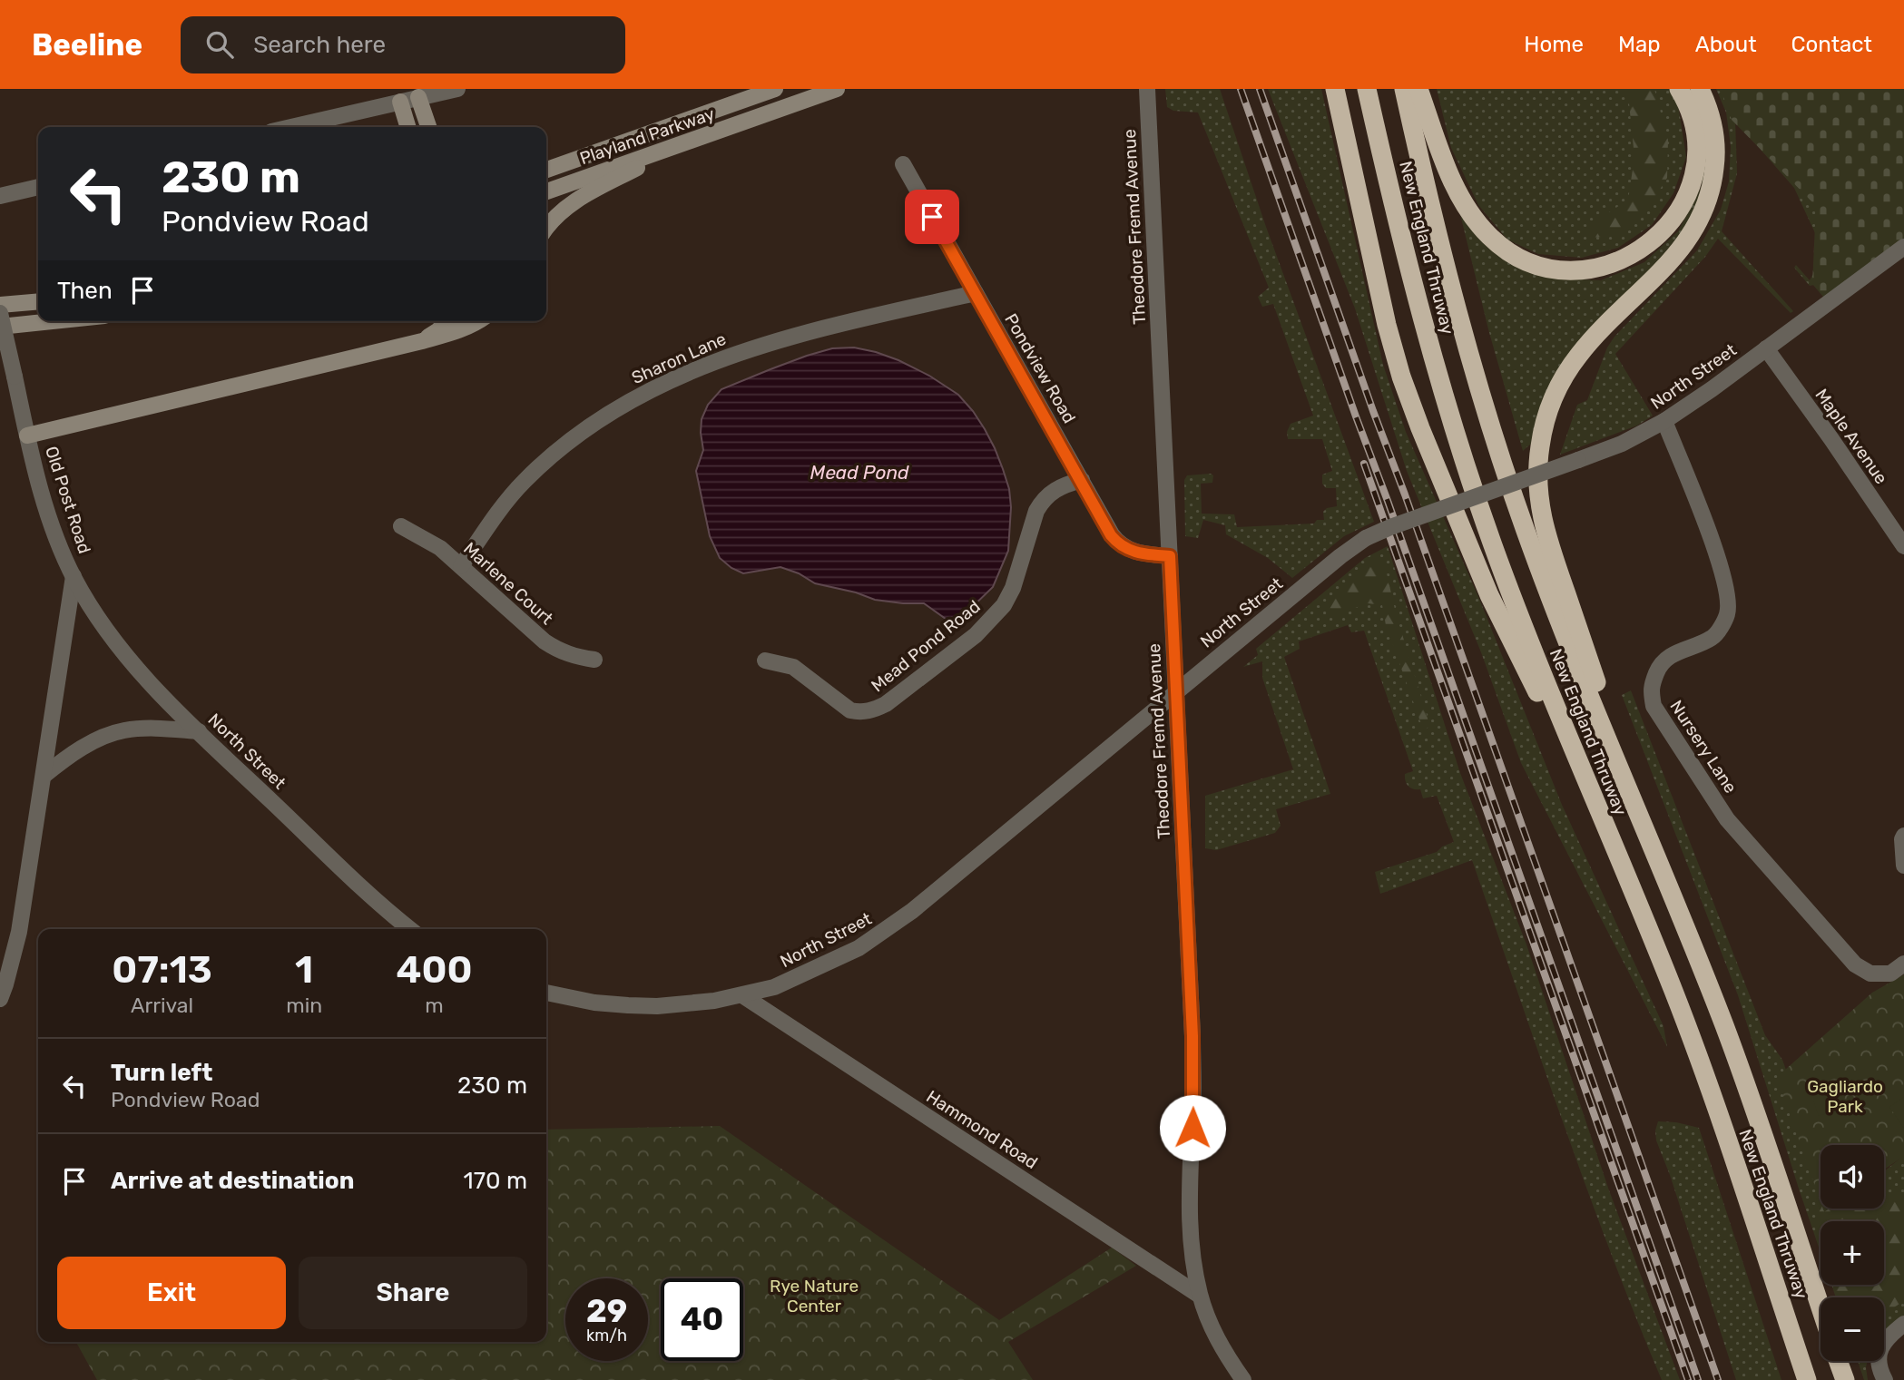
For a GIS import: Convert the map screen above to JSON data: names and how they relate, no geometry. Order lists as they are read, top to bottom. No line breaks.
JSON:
{"streets":{"highway":["New England Thruway"],"main road":["Playland Parkway"],"street":["Theodore Fremd Avenue","Sharon Lane","Pondview Road","North Street","Maple Avenue","Old Post Road","Marlene Court","Mead Pond Road","Nursery Lane","Hammond Road"]},"crossings":[["Theodore Fremd Avenue","Pondview Road"],["Theodore Fremd Avenue","North Street"],["Theodore Fremd Avenue","Hammond Road"],["Sharon Lane","Pondview Road"],["Sharon Lane","Marlene Court"],["Pondview Road","Mead Pond Road"],["North Street","Maple Avenue"],["North Street","Old Post Road"],["North Street","Nursery Lane"],["North Street","Hammond Road"]],"water":["Mead Pond"],"parks":["Gagliardo Park","Rye Nature Center"],"page":{"header":"Beeline","search":"Search here","nav":["Home","Map","About","Contact"],"turn":["230 m","Pondview Road"],"then":"Then","eta":["07:13","Arrival","1","min","400","m"],"list":[{"name":"Turn left","note":"Pondview Road","value":"230 m"},{"name":"Arrive at destination","value":"170 m"}],"map_buttons":["+","−"],"buttons":["Exit","Share"],"speed":"29 km/h","limit":"40"}}
